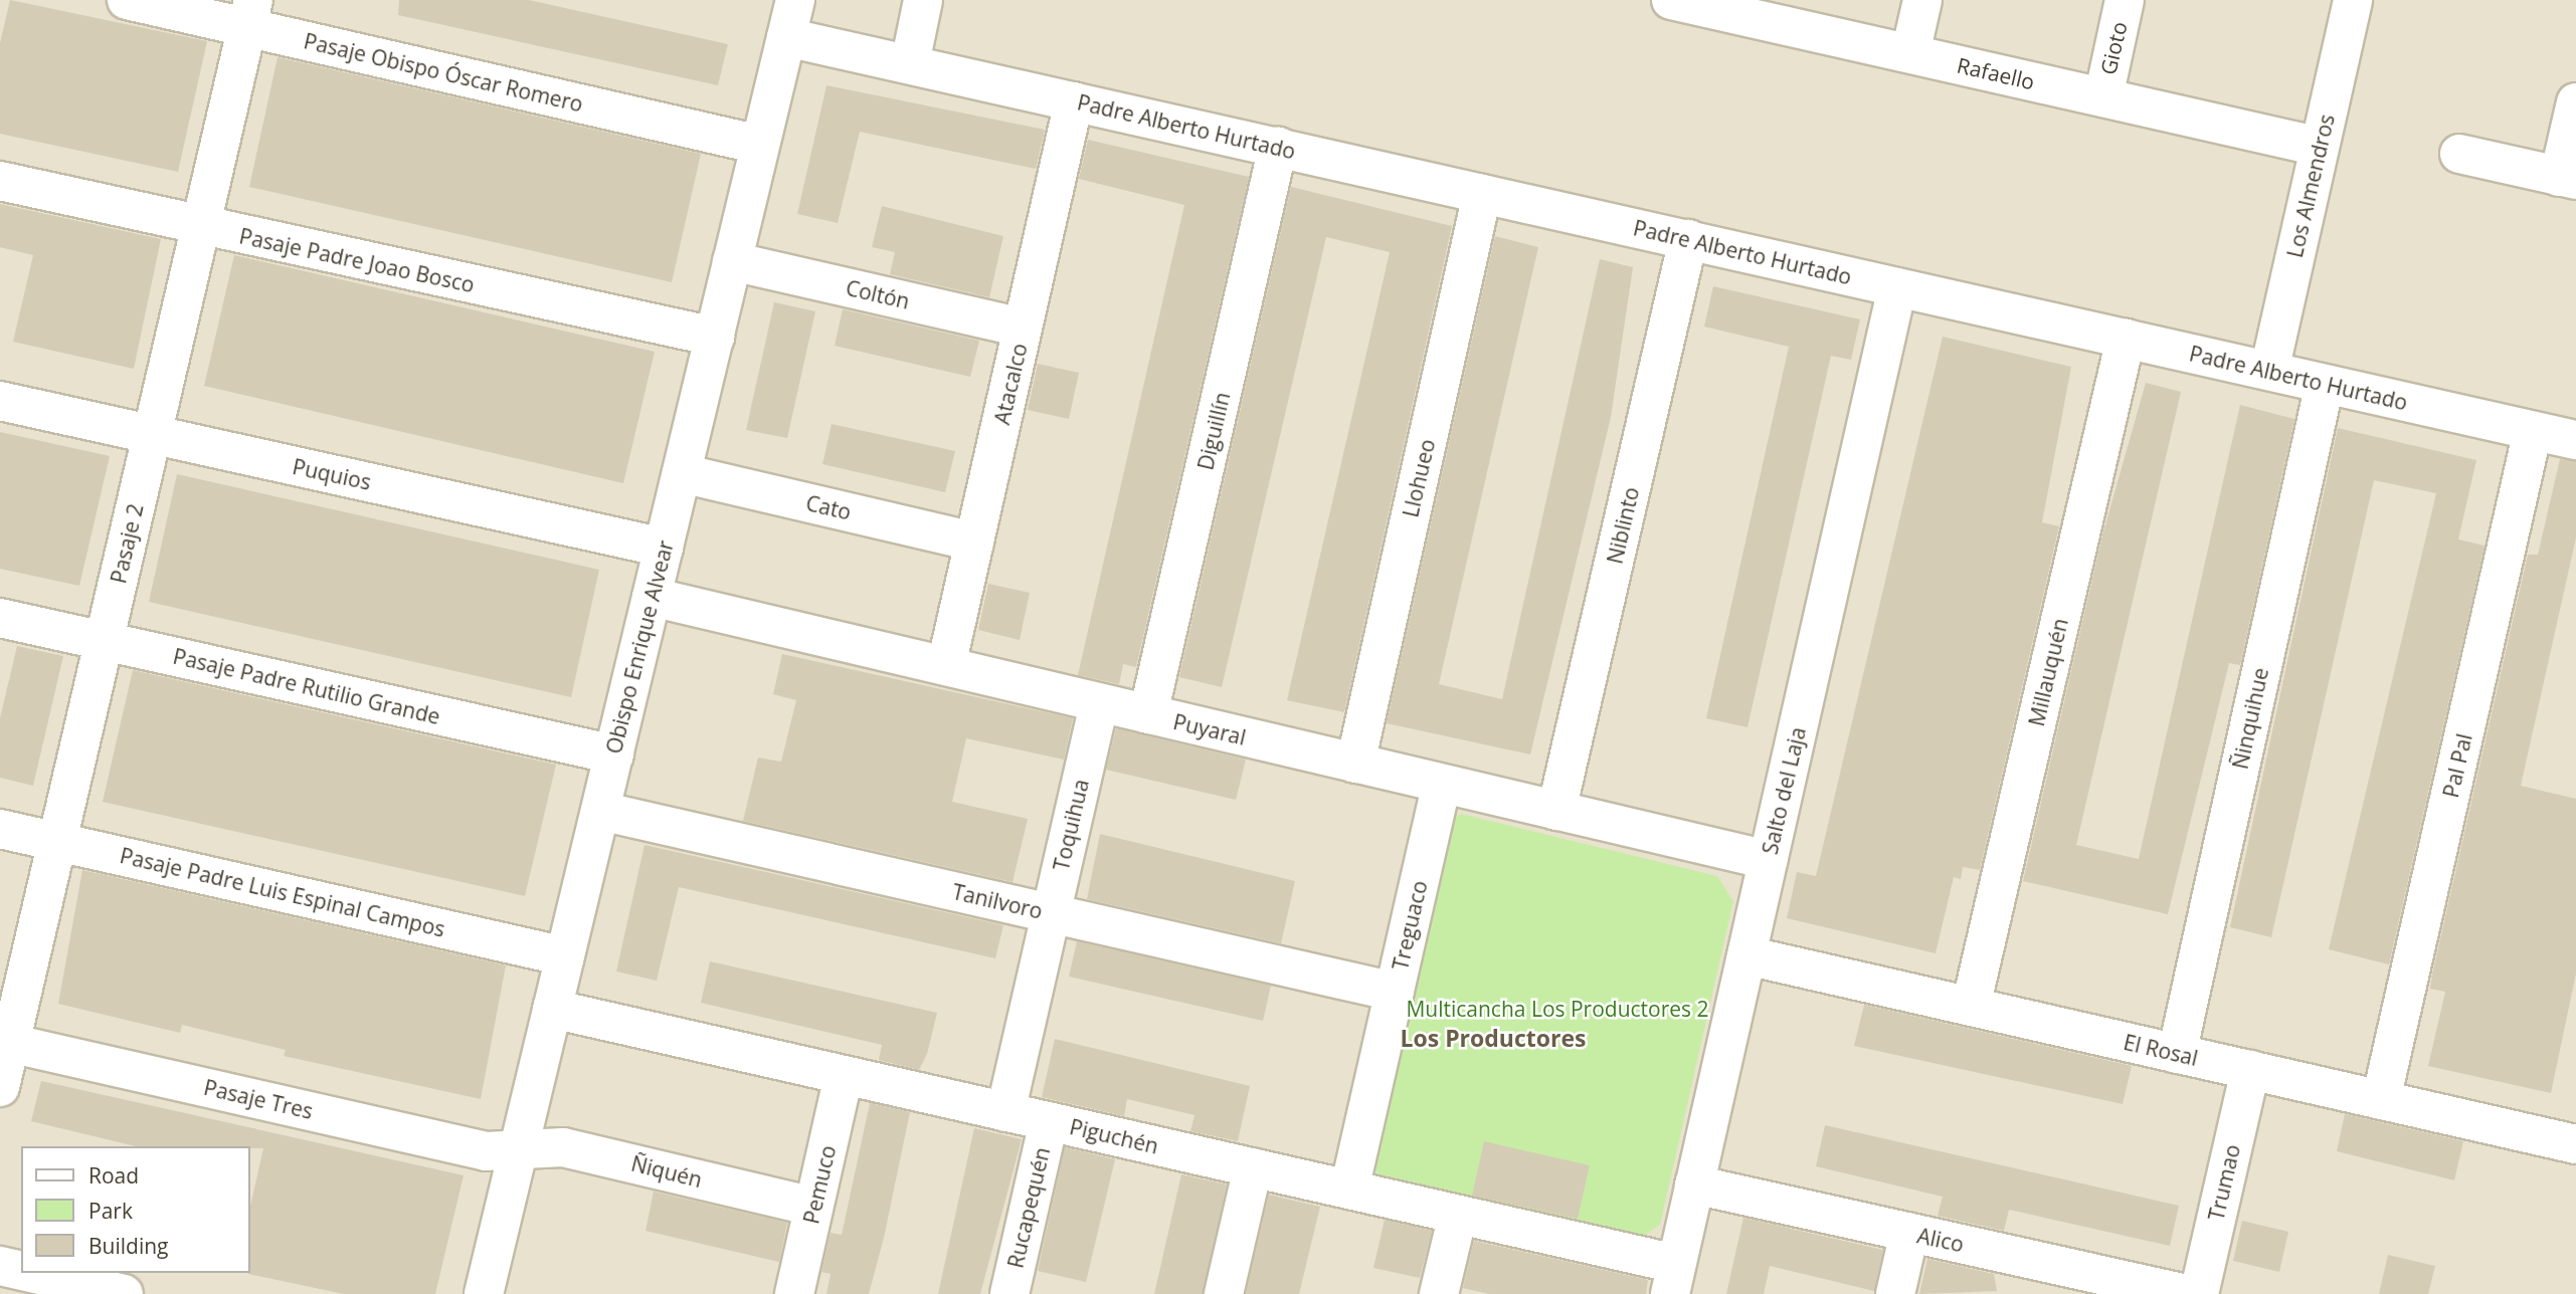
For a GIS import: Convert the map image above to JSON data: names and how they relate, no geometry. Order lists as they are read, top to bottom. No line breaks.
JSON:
{"streets":{"street":["Gioto","Pasaje Obispo Óscar Romero","Rafaello","Padre Alberto Hurtado","Los Almendros","Pasaje Padre Joao Bosco","Coltón","Atacalco","Diguillín","Puquios","Llohueo","Cato","Niblinto","Pasaje 2","Obispo Enrique Alvear","Millauquén","Pasaje Padre Rutilio Grande","Ñinquihue","Puyaral","Pal Pal","Salto del Laja","Toquihua","Pasaje Padre Luis Espinal Campos","Tanilvoro","Treguaco","El Rosal","Pasaje Tres","Piguchén","Ñiquén","Trumao","Pemuco","Rucapequén","Alico"]},"crossings":[["Gioto","Rafaello"],["Pasaje Obispo Óscar Romero","Pasaje 2"],["Pasaje Obispo Óscar Romero","Obispo Enrique Alvear"],["Rafaello","Los Almendros"],["Padre Alberto Hurtado","Los Almendros"],["Padre Alberto Hurtado","Atacalco"],["Padre Alberto Hurtado","Diguillín"],["Padre Alberto Hurtado","Llohueo"],["Padre Alberto Hurtado","Niblinto"],["Padre Alberto Hurtado","Obispo Enrique Alvear"],["Padre Alberto Hurtado","Millauquén"],["Padre Alberto Hurtado","Ñinquihue"],["Padre Alberto Hurtado","Pal Pal"],["Padre Alberto Hurtado","Salto del Laja"],["Pasaje Padre Joao Bosco","Pasaje 2"],["Pasaje Padre Joao Bosco","Obispo Enrique Alvear"],["Coltón","Atacalco"],["Coltón","Obispo Enrique Alvear"],["Atacalco","Cato"],["Atacalco","Puyaral"],["Diguillín","Puyaral"],["Puquios","Pasaje 2"],["Puquios","Obispo Enrique Alvear"],["Llohueo","Puyaral"],["Cato","Obispo Enrique Alvear"],["Niblinto","Puyaral"],["Pasaje 2","Pasaje Padre Rutilio Grande"],["Pasaje 2","Pasaje Padre Luis Espinal Campos"],["Pasaje 2","Pasaje Tres"],["Obispo Enrique Alvear","Pasaje Padre Rutilio Grande"],["Obispo Enrique Alvear","Puyaral"],["Obispo Enrique Alvear","Pasaje Padre Luis Espinal Campos"],["Obispo Enrique Alvear","Tanilvoro"],["Obispo Enrique Alvear","Pasaje Tres"],["Obispo Enrique Alvear","Piguchén"],["Obispo Enrique Alvear","Ñiquén"],["Millauquén","El Rosal"],["Ñinquihue","El Rosal"],["Puyaral","Salto del Laja"],["Puyaral","Toquihua"],["Puyaral","Treguaco"],["Pal Pal","El Rosal"],["Salto del Laja","El Rosal"],["Salto del Laja","Piguchén"],["Salto del Laja","Alico"],["Toquihua","Tanilvoro"],["Toquihua","Piguchén"],["Tanilvoro","Treguaco"],["Treguaco","Piguchén"],["El Rosal","Trumao"],["Pasaje Tres","Ñiquén"],["Piguchén","Pemuco"],["Piguchén","Rucapequén"],["Ñiquén","Pemuco"]],"districts":["Los Productores"],"parks":["Multicancha Los Productores 2"],"legend":["Road","Park","Building"]}
